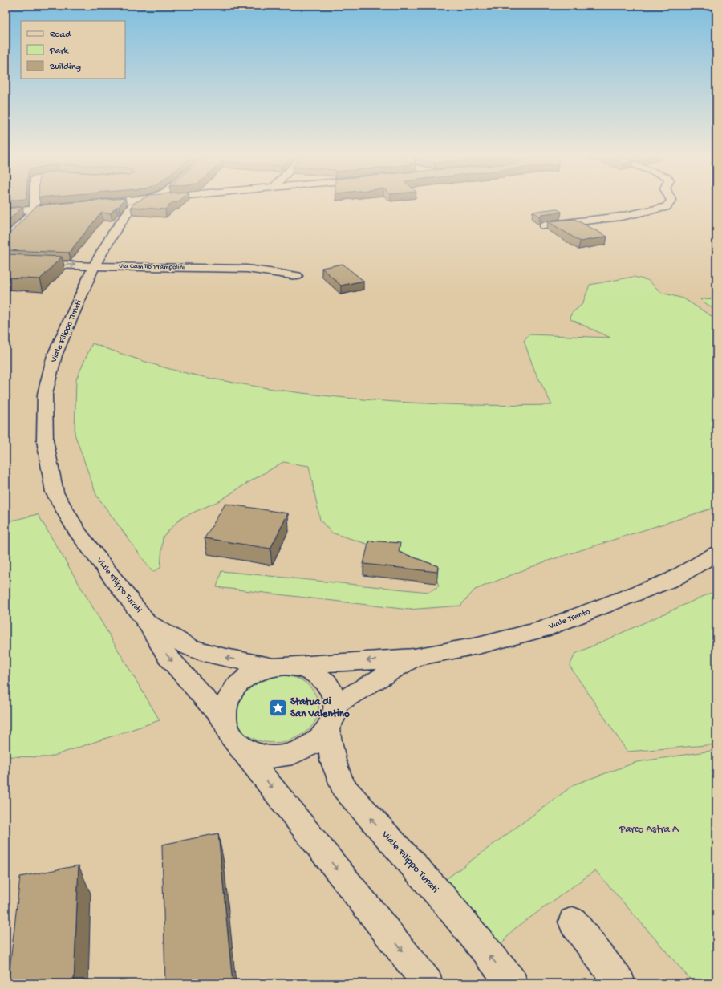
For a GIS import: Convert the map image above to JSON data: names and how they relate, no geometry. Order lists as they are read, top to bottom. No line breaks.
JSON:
{"streets":{"street":["Via Camillo Prampolini","Viale Filippo Turati","Viale Trento"]},"crossings":[["Via Camillo Prampolini","Viale Filippo Turati"],["Viale Filippo Turati","Viale Trento"]],"parks":["Parco Astra A"],"places":{"place":["Statua di San Valentino"]},"legend":["Road","Park","Building"]}
